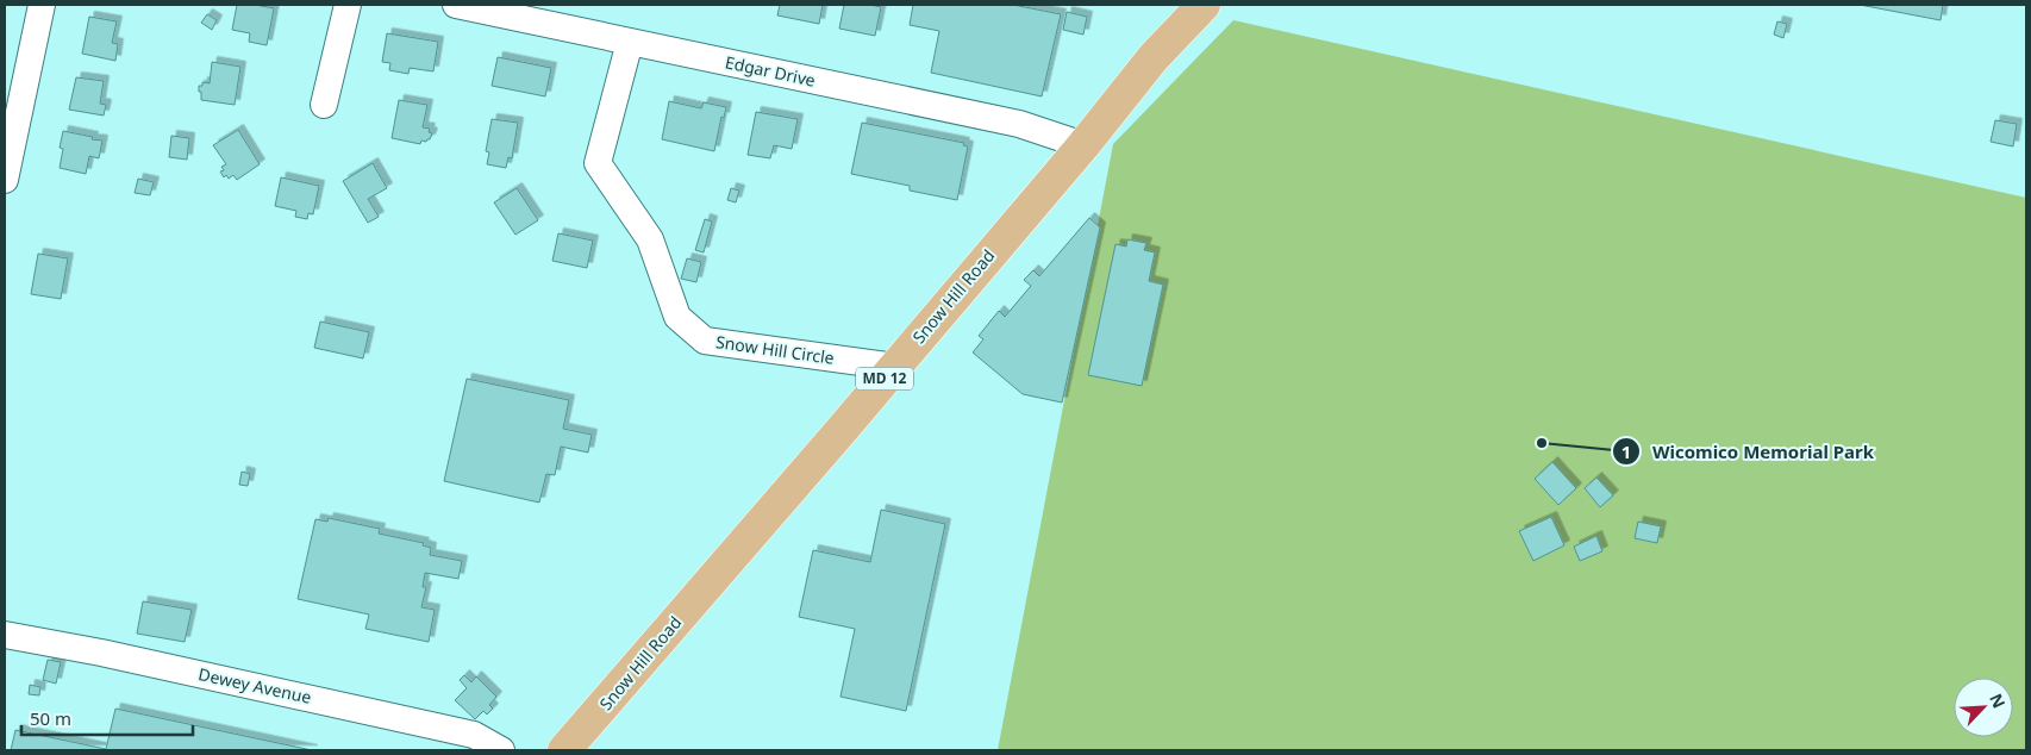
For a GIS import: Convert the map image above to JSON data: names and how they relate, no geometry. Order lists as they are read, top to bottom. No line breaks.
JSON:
{"streets":{"main road":["Snow Hill Road","MD 12"],"street":["Edgar Drive","Snow Hill Circle","Dewey Avenue"]},"crossings":[["Edgar Drive","Snow Hill Road"],["Edgar Drive","Snow Hill Circle"],["Snow Hill Road","Snow Hill Circle"]],"places":["Wicomico Memorial Park"],"scale_bar":"50 m","north":"top right"}
